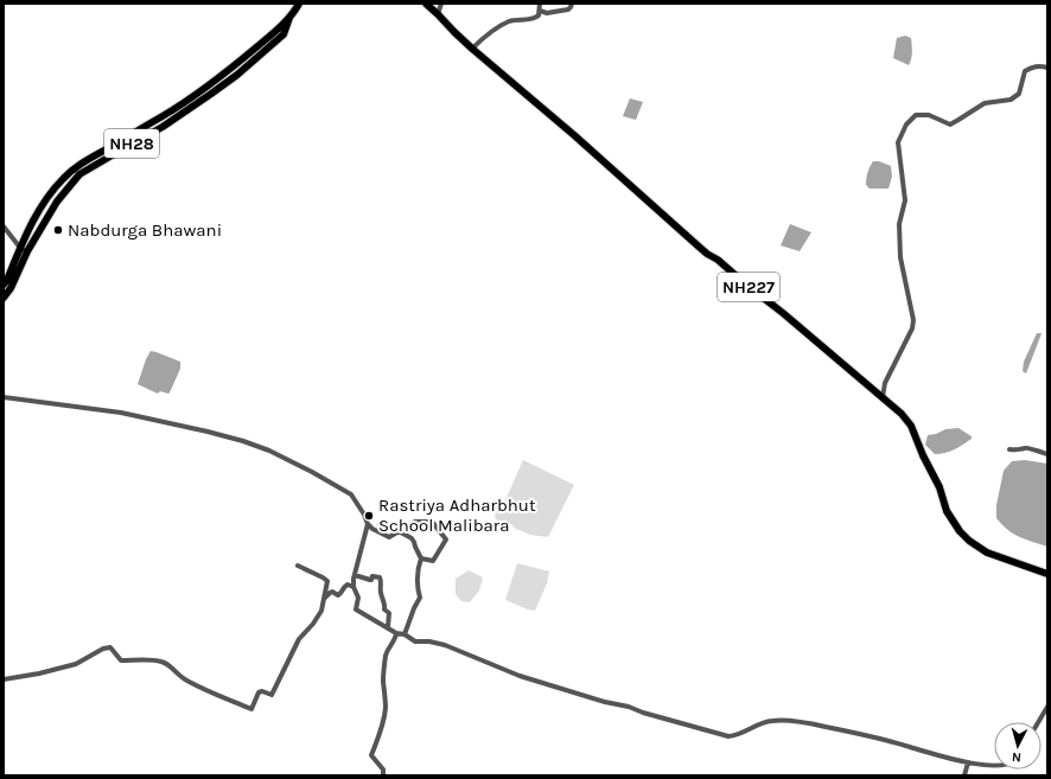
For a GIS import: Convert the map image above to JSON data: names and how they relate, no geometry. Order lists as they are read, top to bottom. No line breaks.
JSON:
{"streets":{"highway":["NH28","NH227"]},"places":["Nabdurga Bhawani","Rastriya Adharbhut School Malibara"],"north":"bottom"}
